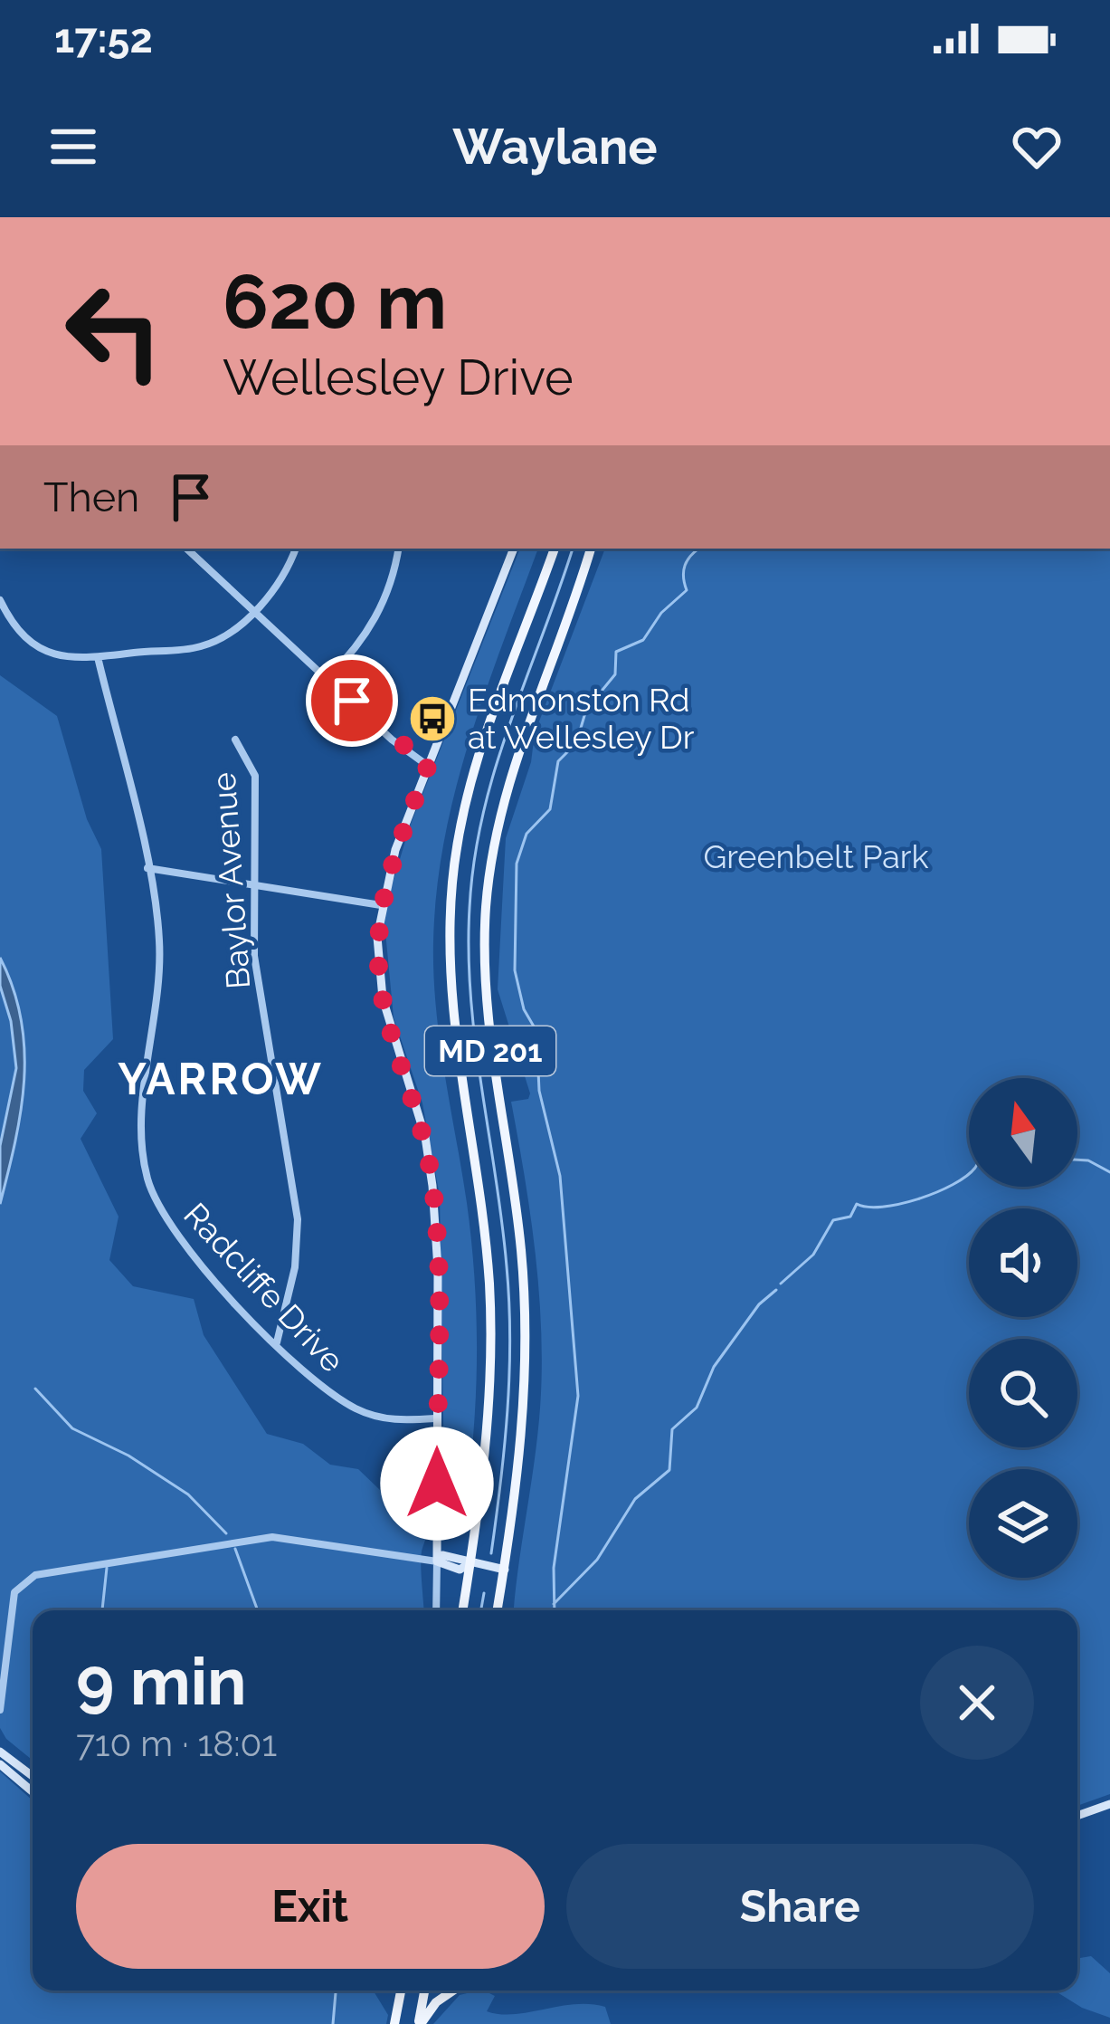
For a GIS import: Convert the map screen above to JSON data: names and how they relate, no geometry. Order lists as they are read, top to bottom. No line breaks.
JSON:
{"streets":{"main road":["MD 201"],"street":["Baylor Avenue","Radcliffe Drive"]},"crossings":[["Baylor Avenue","Radcliffe Drive"]],"districts":["YARROW"],"parks":["Greenbelt Park"],"places":{"bus stop":["Edmonston Rd at Wellesley Dr"]},"north":"top","page":{"status":"17:52","header":"Waylane","turn":["620 m","Wellesley Drive"],"then":"Then","heading":["9 min","710 m · 18:01"],"buttons":["Exit","Share"]}}
